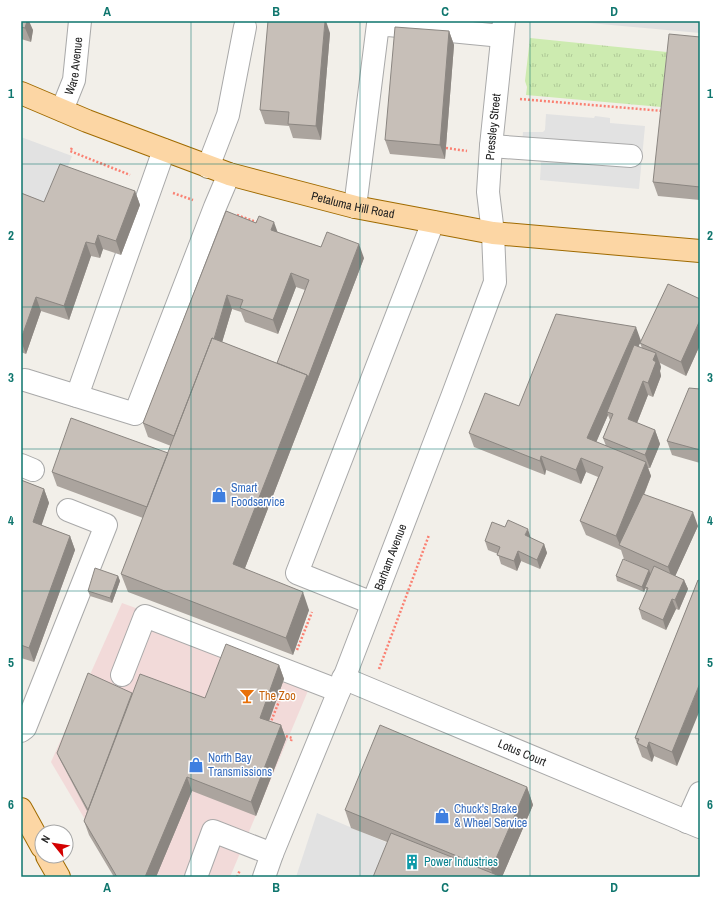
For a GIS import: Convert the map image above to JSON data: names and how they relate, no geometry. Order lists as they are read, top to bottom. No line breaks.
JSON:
{"streets":{"main road":["Petaluma Hill Road"],"street":["Ware Avenue","Pressley Street","Barham Avenue","Lotus Court"]},"crossings":[["Ware Avenue","Petaluma Hill Road"],["Pressley Street","Petaluma Hill Road"],["Pressley Street","Barham Avenue"],["Petaluma Hill Road","Barham Avenue"],["Barham Avenue","Lotus Court"]],"places":{"shop":["Smart Foodservice","North Bay Transmissions","Chuck's Brake & Wheel Service"],"bar":["The Zoo"],"building":["Power Industries"]},"north":"top left","grid":{"columns":["A","B","C","D"],"rows":["1","2","3","4","5","6"]}}
